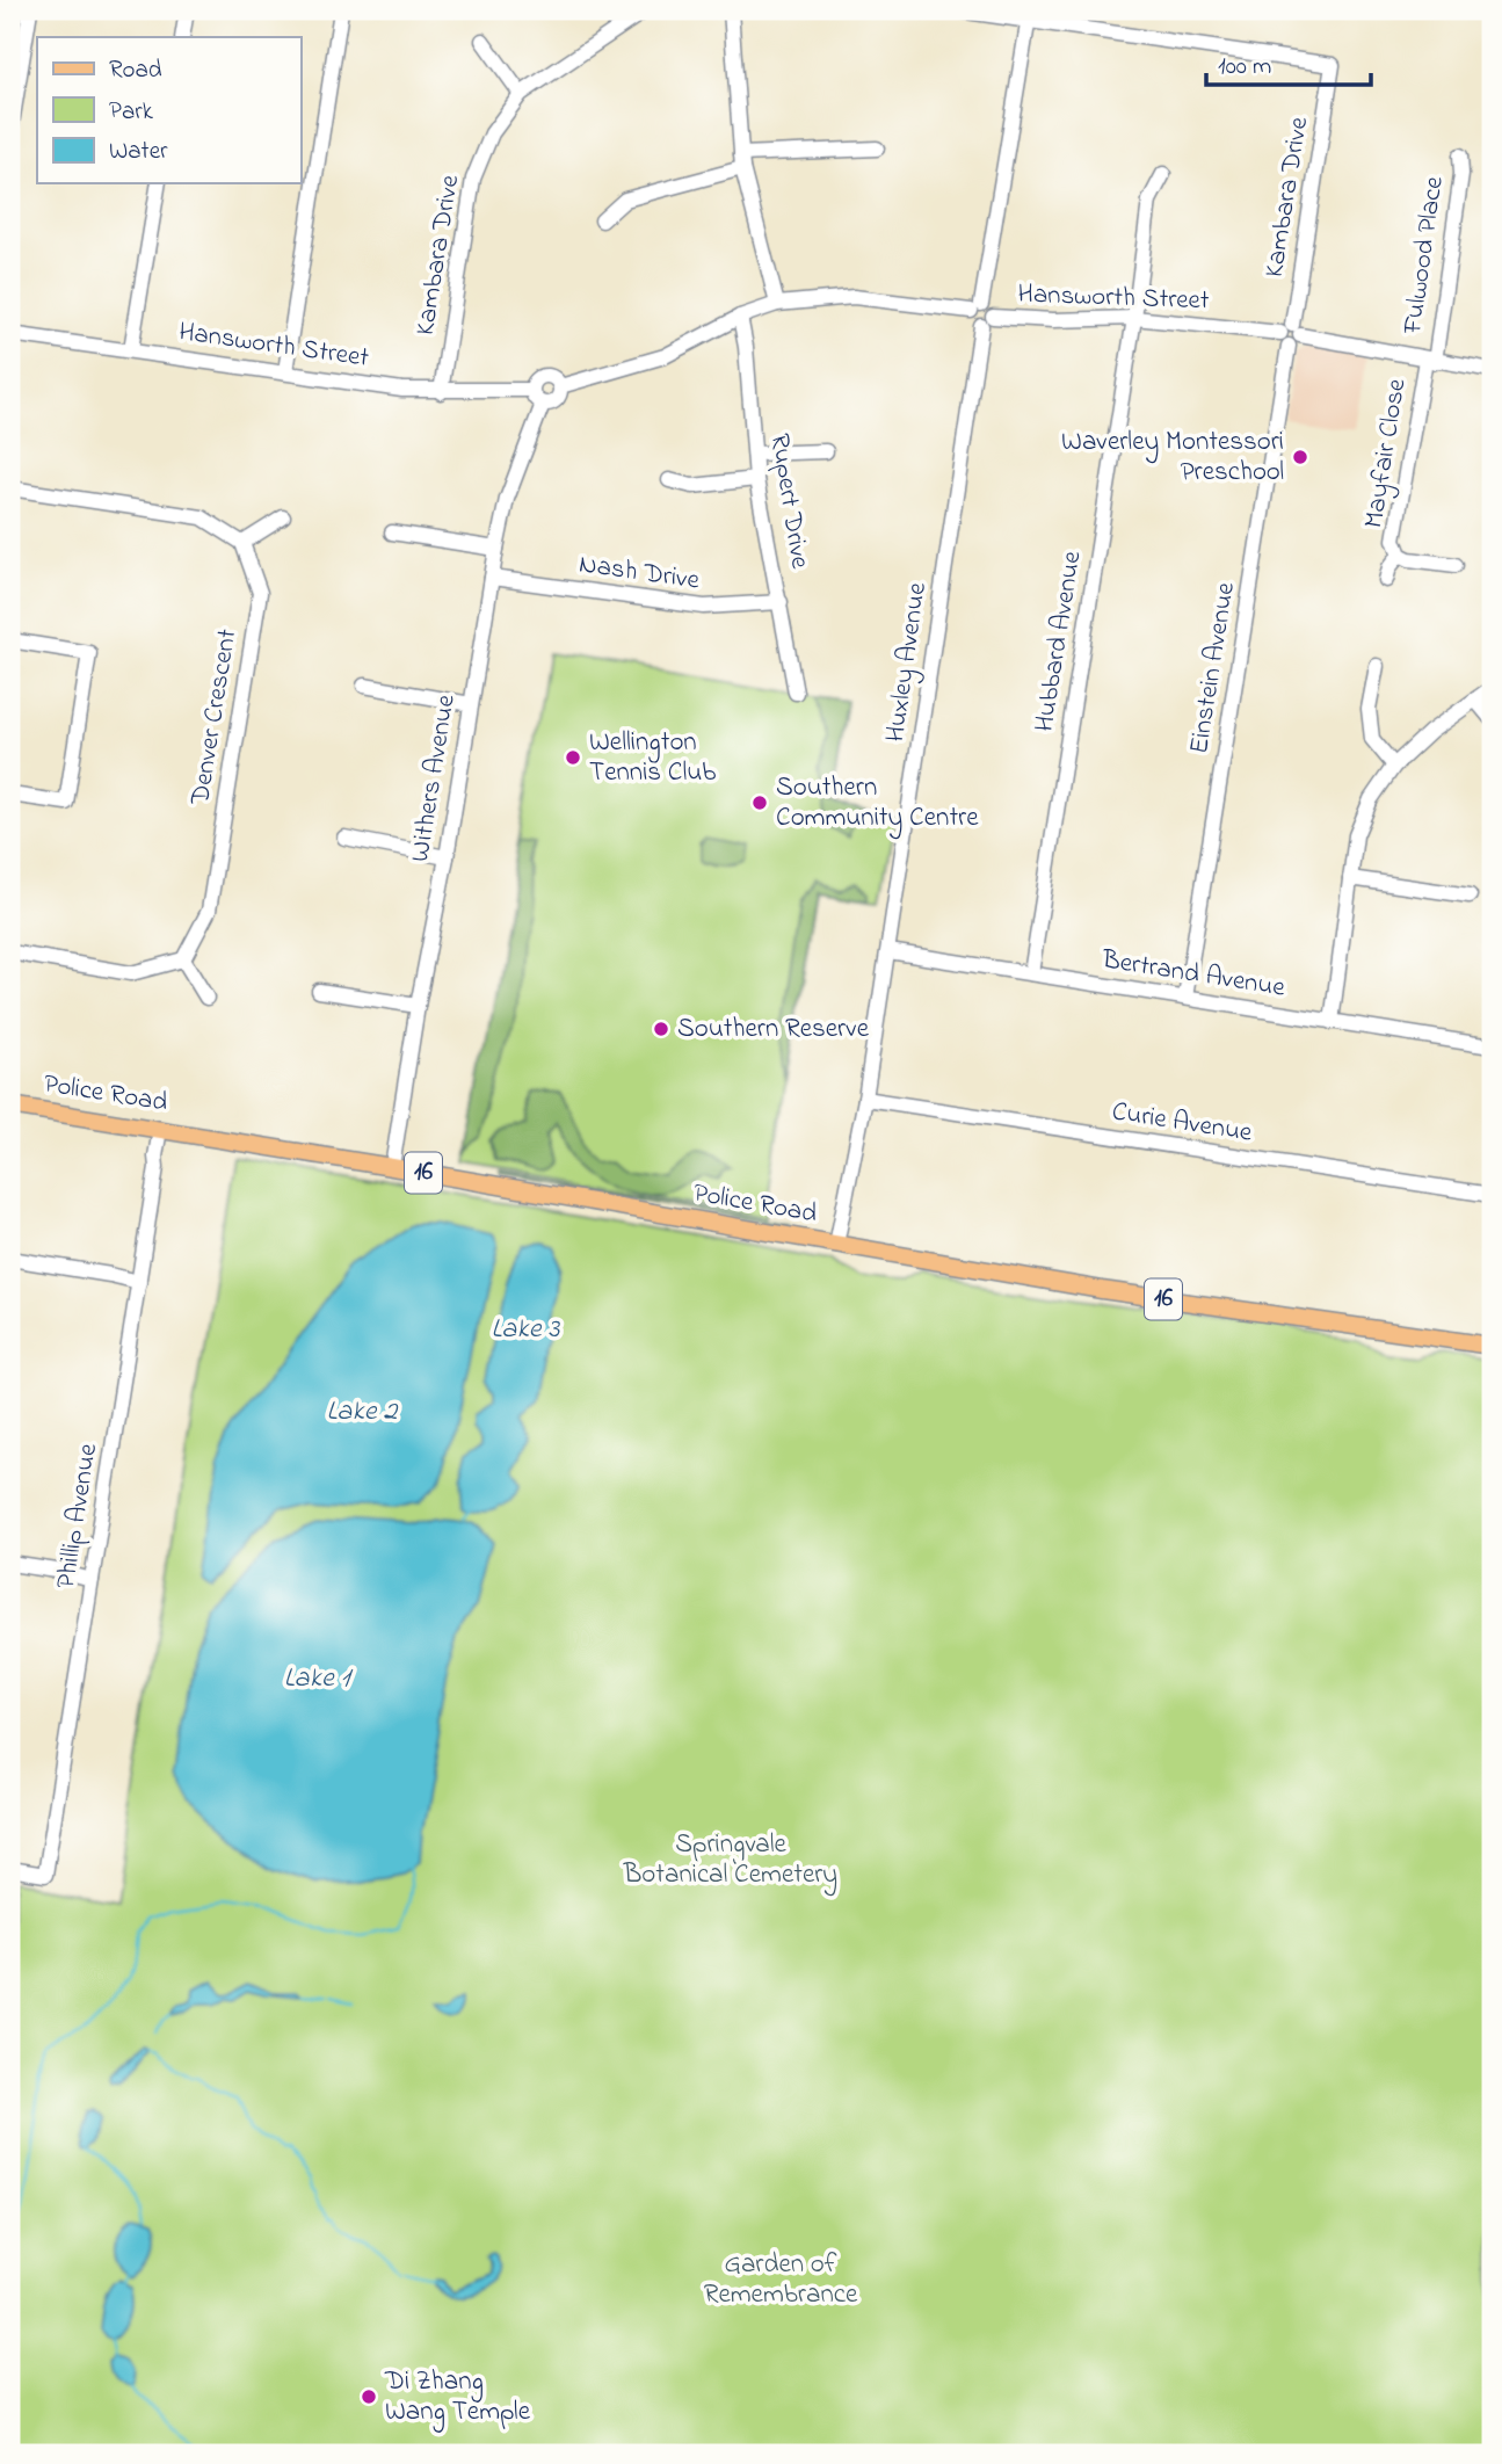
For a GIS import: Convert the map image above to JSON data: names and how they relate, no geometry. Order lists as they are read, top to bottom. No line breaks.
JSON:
{"streets":{"main road":["Police Road","16"],"street":["Kambara Drive","Fulwood Place","Hansworth Street","Mayfair Close","Rupert Drive","Nash Drive","Hubbard Avenue","Huxley Avenue","Einstein Avenue","Denver Crescent","Withers Avenue","Bertrand Avenue","Curie Avenue","Phillip Avenue"]},"crossings":[["Kambara Drive","Hansworth Street"],["Kambara Drive","Einstein Avenue"],["Fulwood Place","Hansworth Street"],["Fulwood Place","Mayfair Close"],["Hansworth Street","Mayfair Close"],["Hansworth Street","Hubbard Avenue"],["Hansworth Street","Huxley Avenue"],["Hansworth Street","Einstein Avenue"],["Hansworth Street","Withers Avenue"],["Rupert Drive","Nash Drive"],["Nash Drive","Withers Avenue"],["Hubbard Avenue","Bertrand Avenue"],["Huxley Avenue","Bertrand Avenue"],["Huxley Avenue","Police Road"],["Huxley Avenue","Curie Avenue"],["Einstein Avenue","Bertrand Avenue"],["Withers Avenue","Police Road"],["Police Road","Phillip Avenue"]],"water":["Lake 3","Lake 2","Lake 1"],"parks":["Springvale Botanical Cemetery","Garden of Remembrance"],"places":["Waverley Montessori Preschool","Wellington Tennis Club","Southern Community Centre","Southern Reserve","Di Zhang Wang Temple"],"legend":["Road","Park","Water"],"scale_bar":"100 m"}
